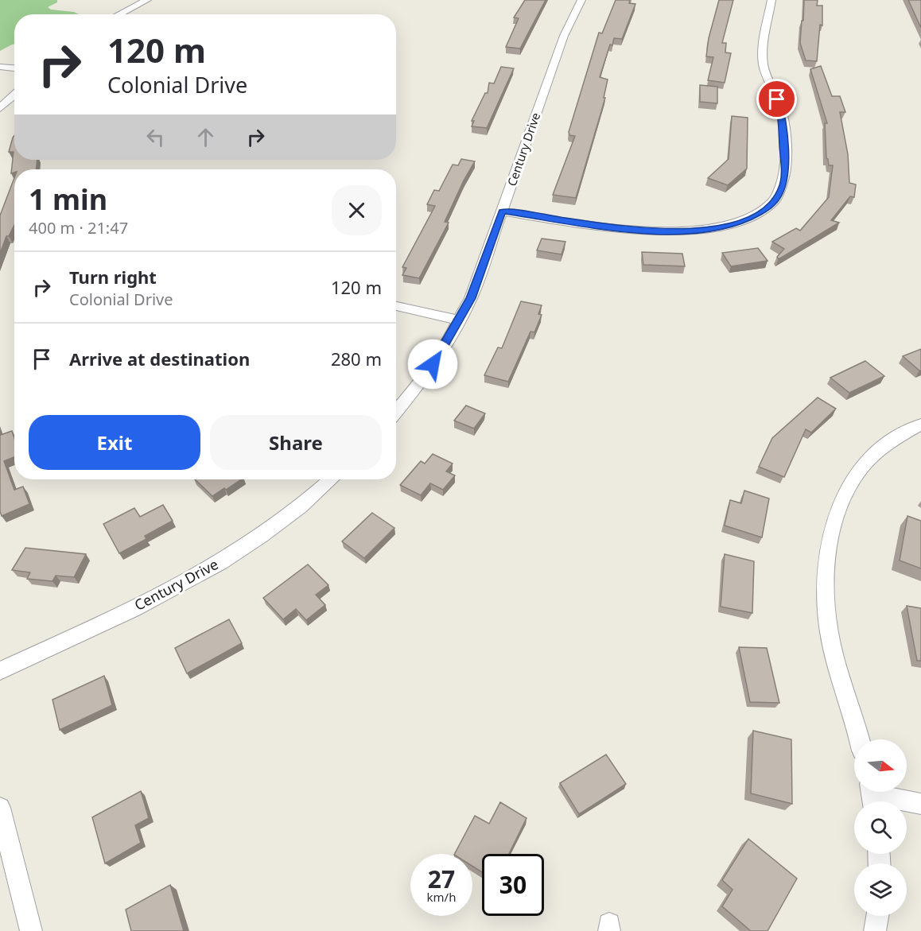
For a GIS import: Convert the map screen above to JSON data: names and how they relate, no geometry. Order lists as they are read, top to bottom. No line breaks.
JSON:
{"streets":{"street":["Century Drive"]},"north":"right","page":{"turn":["120 m","Colonial Drive"],"heading":["1 min","400 m · 21:47"],"list":[{"name":"Turn right","note":"Colonial Drive","value":"120 m"},{"name":"Arrive at destination","value":"280 m"}],"buttons":["Exit","Share"],"speed":"27 km/h","limit":"30"}}
